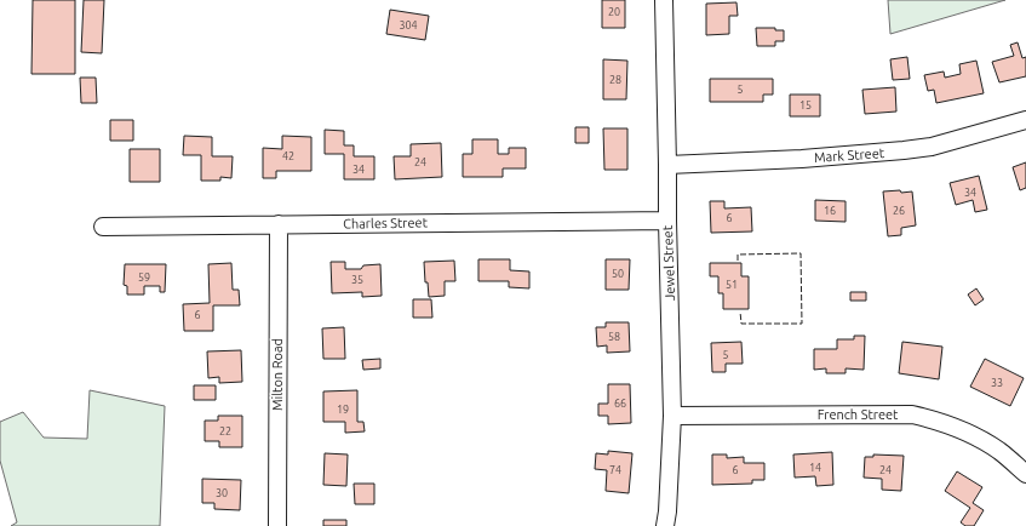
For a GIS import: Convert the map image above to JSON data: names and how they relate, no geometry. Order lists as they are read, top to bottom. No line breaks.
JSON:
{"streets":{"street":["Mark Street","Charles Street","Jewel Street","Milton Road","French Street"]},"crossings":[["Mark Street","Jewel Street"],["Charles Street","Jewel Street"],["Charles Street","Milton Road"],["Jewel Street","French Street"]],"house_numbers":["20","304","28","5","15","42","24","34","34","16","26","6","50","59","35","51","6","58","5","33","66","19","22","14","74","6","24","30"]}
